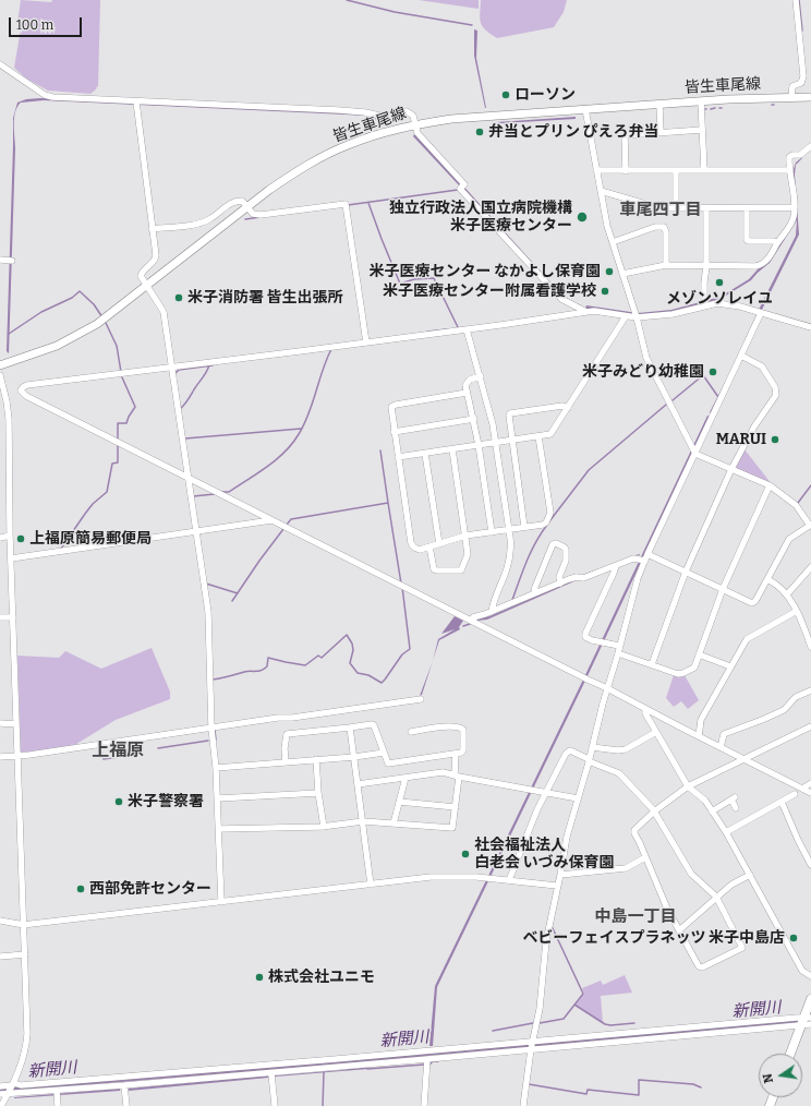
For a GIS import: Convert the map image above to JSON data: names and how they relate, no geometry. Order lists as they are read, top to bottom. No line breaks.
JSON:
{"streets":{"main road":["皆生車尾線"]},"districts":["車尾四丁目","上福原","中島一丁目"],"water":["新開川"],"places":["ローソン","弁当とプリン ぴえろ弁当","独立行政法人国立病院機構 米子医療センター","米子医療センター なかよし保育園","メゾンソレイユ","米子医療センター附属看護学校","米子消防署 皆生出張所","米子みどり幼稚園","MARUI","上福原簡易郵便局","米子警察署","社会福祉法人 白老会 いづみ保育園","西部免許センター","ベビーフェイスプラネッツ 米子中島店","株式会社ユニモ"],"scale_bar":"100 m","north":"left"}
